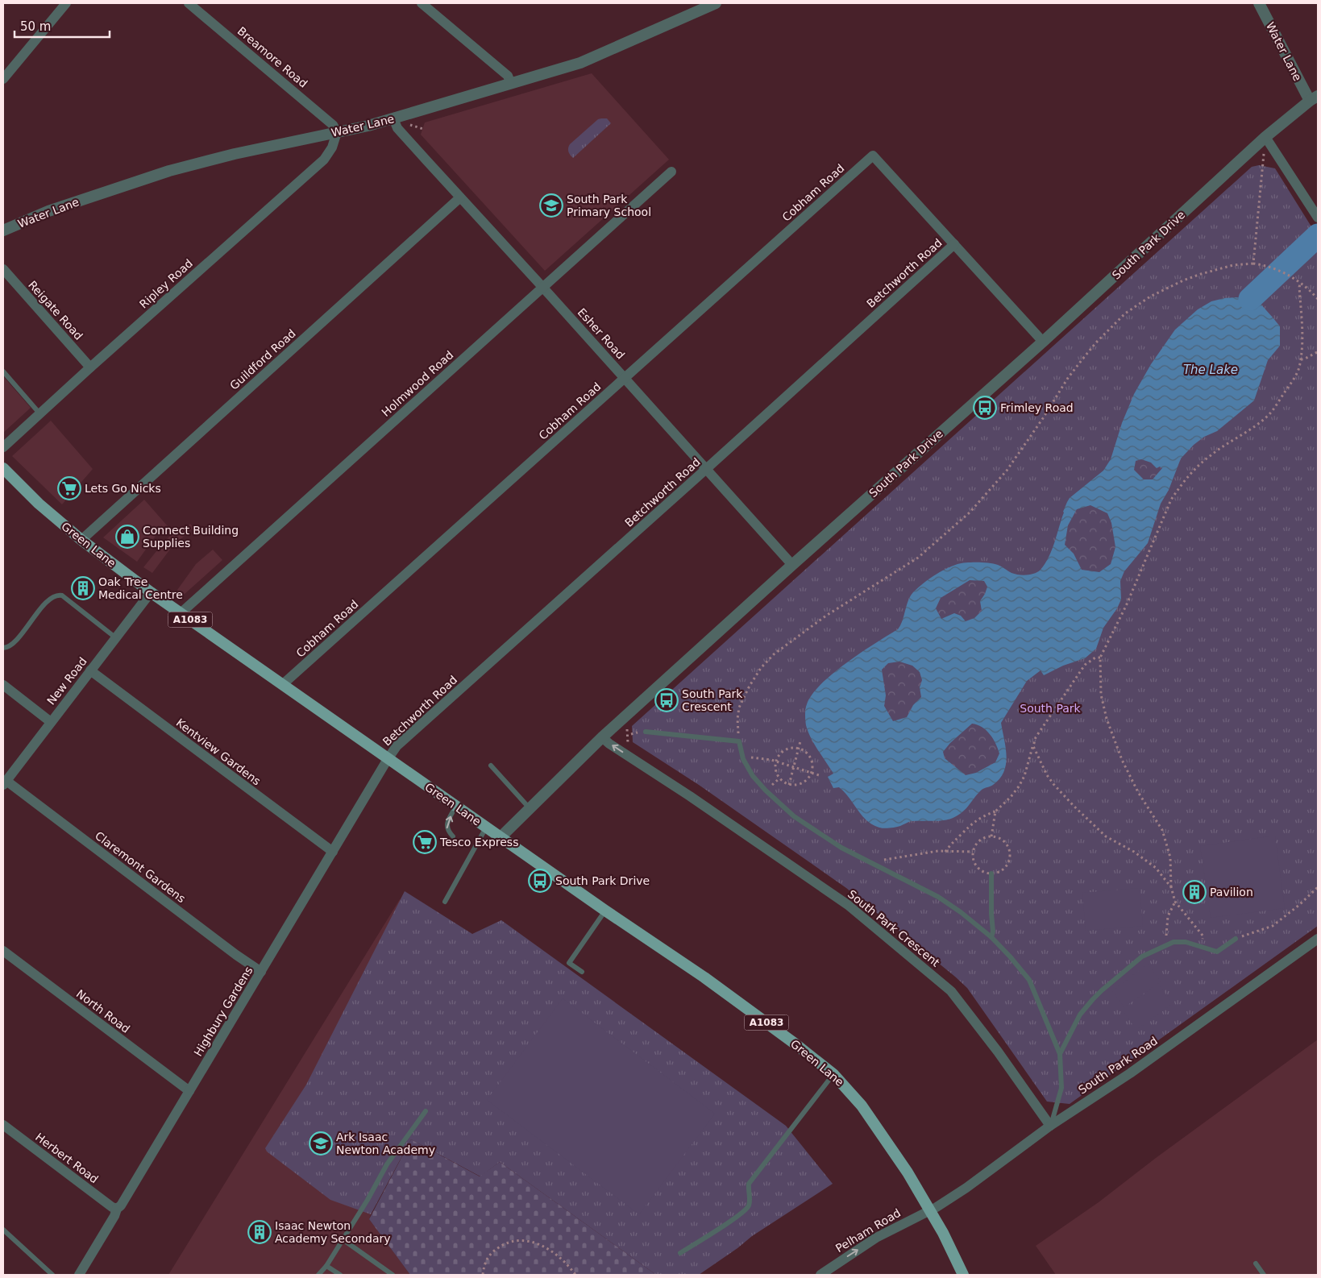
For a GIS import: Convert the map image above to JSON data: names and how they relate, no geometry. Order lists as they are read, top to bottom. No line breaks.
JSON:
{"streets":{"main road":["Green Lane","A1083"],"street":["Water Lane","Breamore Road","Cobham Road","South Park Drive","Betchworth Road","Ripley Road","Reigate Road","Esher Road","Guildford Road","Holmwood Road","New Road","Kentview Gardens","Claremont Gardens","South Park Crescent","North Road","Highbury Gardens","South Park Road","Herbert Road","Pelham Road"]},"crossings":[["Water Lane","Breamore Road"],["Water Lane","South Park Drive"],["Water Lane","Ripley Road"],["Water Lane","Esher Road"],["Breamore Road","Ripley Road"],["Cobham Road","Betchworth Road"],["Cobham Road","Esher Road"],["Cobham Road","Green Lane"],["South Park Drive","Esher Road"],["South Park Drive","Green Lane"],["South Park Drive","South Park Crescent"],["Betchworth Road","Esher Road"],["Betchworth Road","Green Lane"],["Betchworth Road","Highbury Gardens"],["Ripley Road","Reigate Road"],["Esher Road","Guildford Road"],["Esher Road","Holmwood Road"],["Guildford Road","Green Lane"],["Holmwood Road","Green Lane"],["Green Lane","New Road"],["Green Lane","Highbury Gardens"],["Green Lane","South Park Road"],["Green Lane","Pelham Road"],["New Road","Kentview Gardens"],["New Road","Claremont Gardens"],["Kentview Gardens","Highbury Gardens"],["Claremont Gardens","Highbury Gardens"],["South Park Crescent","South Park Road"],["North Road","Highbury Gardens"],["Highbury Gardens","Herbert Road"],["South Park Road","Pelham Road"]],"one_way":["Pelham Road"],"water":["The Lake"],"parks":["South Park"],"places":{"school or university":["South Park Primary School","Ark Isaac Newton Academy"],"bus stop":["Frimley Road","South Park Crescent","South Park Drive"],"supermarket":["Lets Go Nicks","Tesco Express"],"shop":["Connect Building Supplies"],"building":["Oak Tree Medical Centre","Pavilion","Isaac Newton Academy Secondary"]},"scale_bar":"50 m"}
